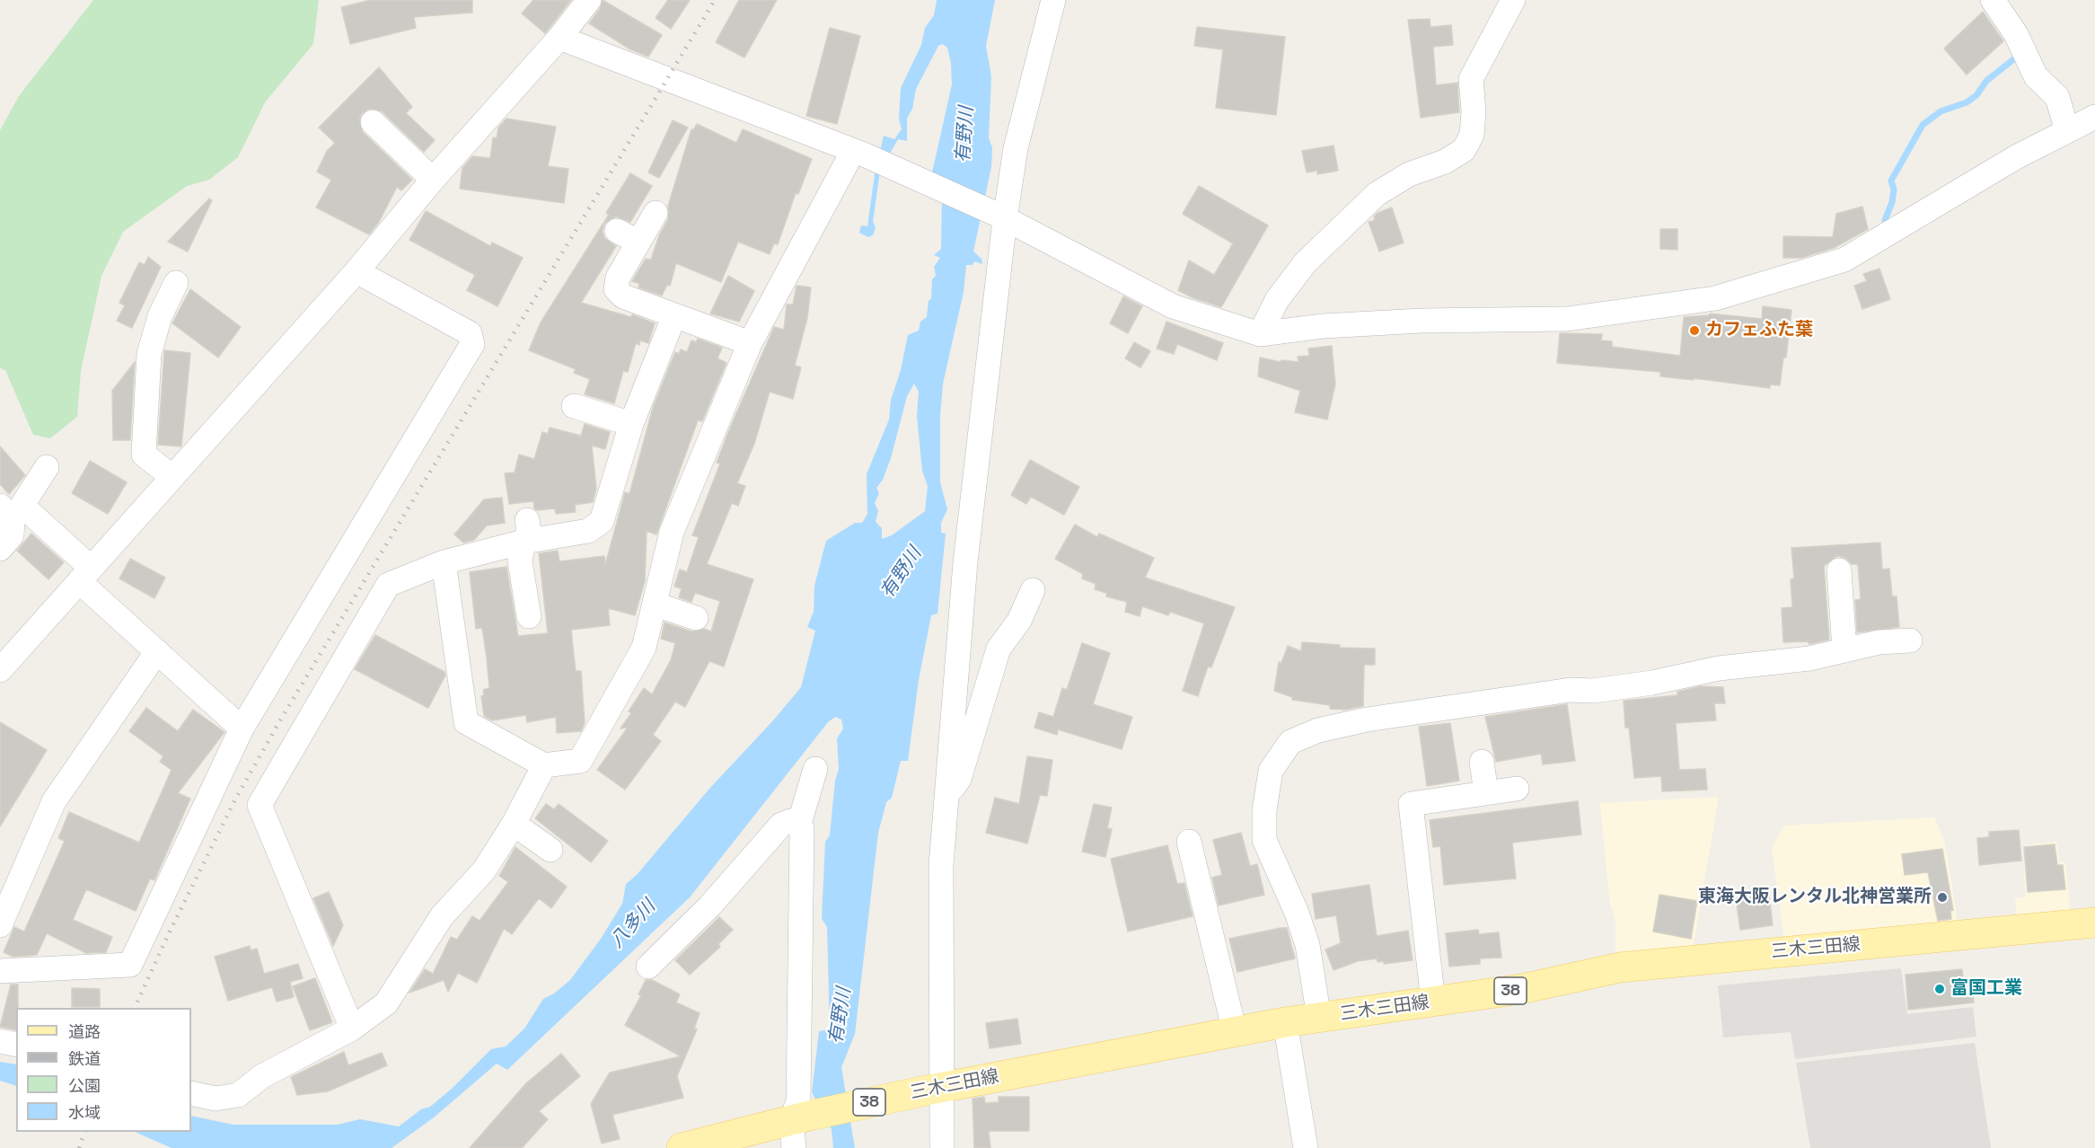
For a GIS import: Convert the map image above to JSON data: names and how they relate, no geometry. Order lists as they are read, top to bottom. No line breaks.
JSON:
{"streets":{"main road":["三木三田線","38"]},"water":["有野川","八多川"],"places":["カフェふた葉","東海大阪レンタル北神営業所","富国工業"],"legend":["道路","鉄道","公園","水域"]}
